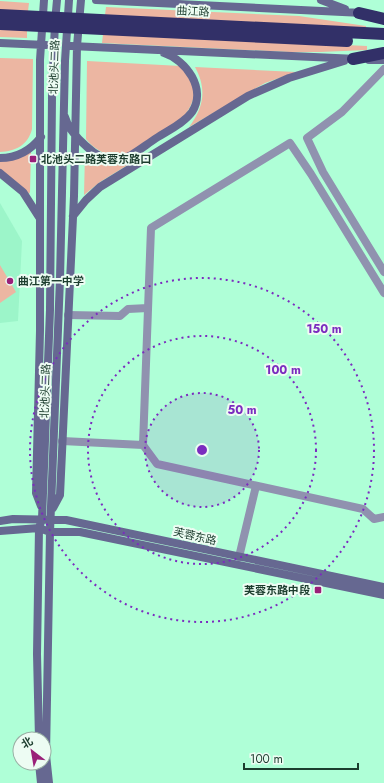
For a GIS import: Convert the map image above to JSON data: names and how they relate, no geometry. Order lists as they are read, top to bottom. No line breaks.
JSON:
{"streets":{"highway":["曲江路"],"main road":["北池头二路","芙蓉东路"]},"crossings":[["北池头二路","芙蓉东路"]],"places":{"transit":["北池头二路芙蓉东路口","芙蓉东路中段"],"other":["曲江第一中学"]},"scale_bar":"100 m","north":"top left","rings":["150 m","100 m","50 m"]}
